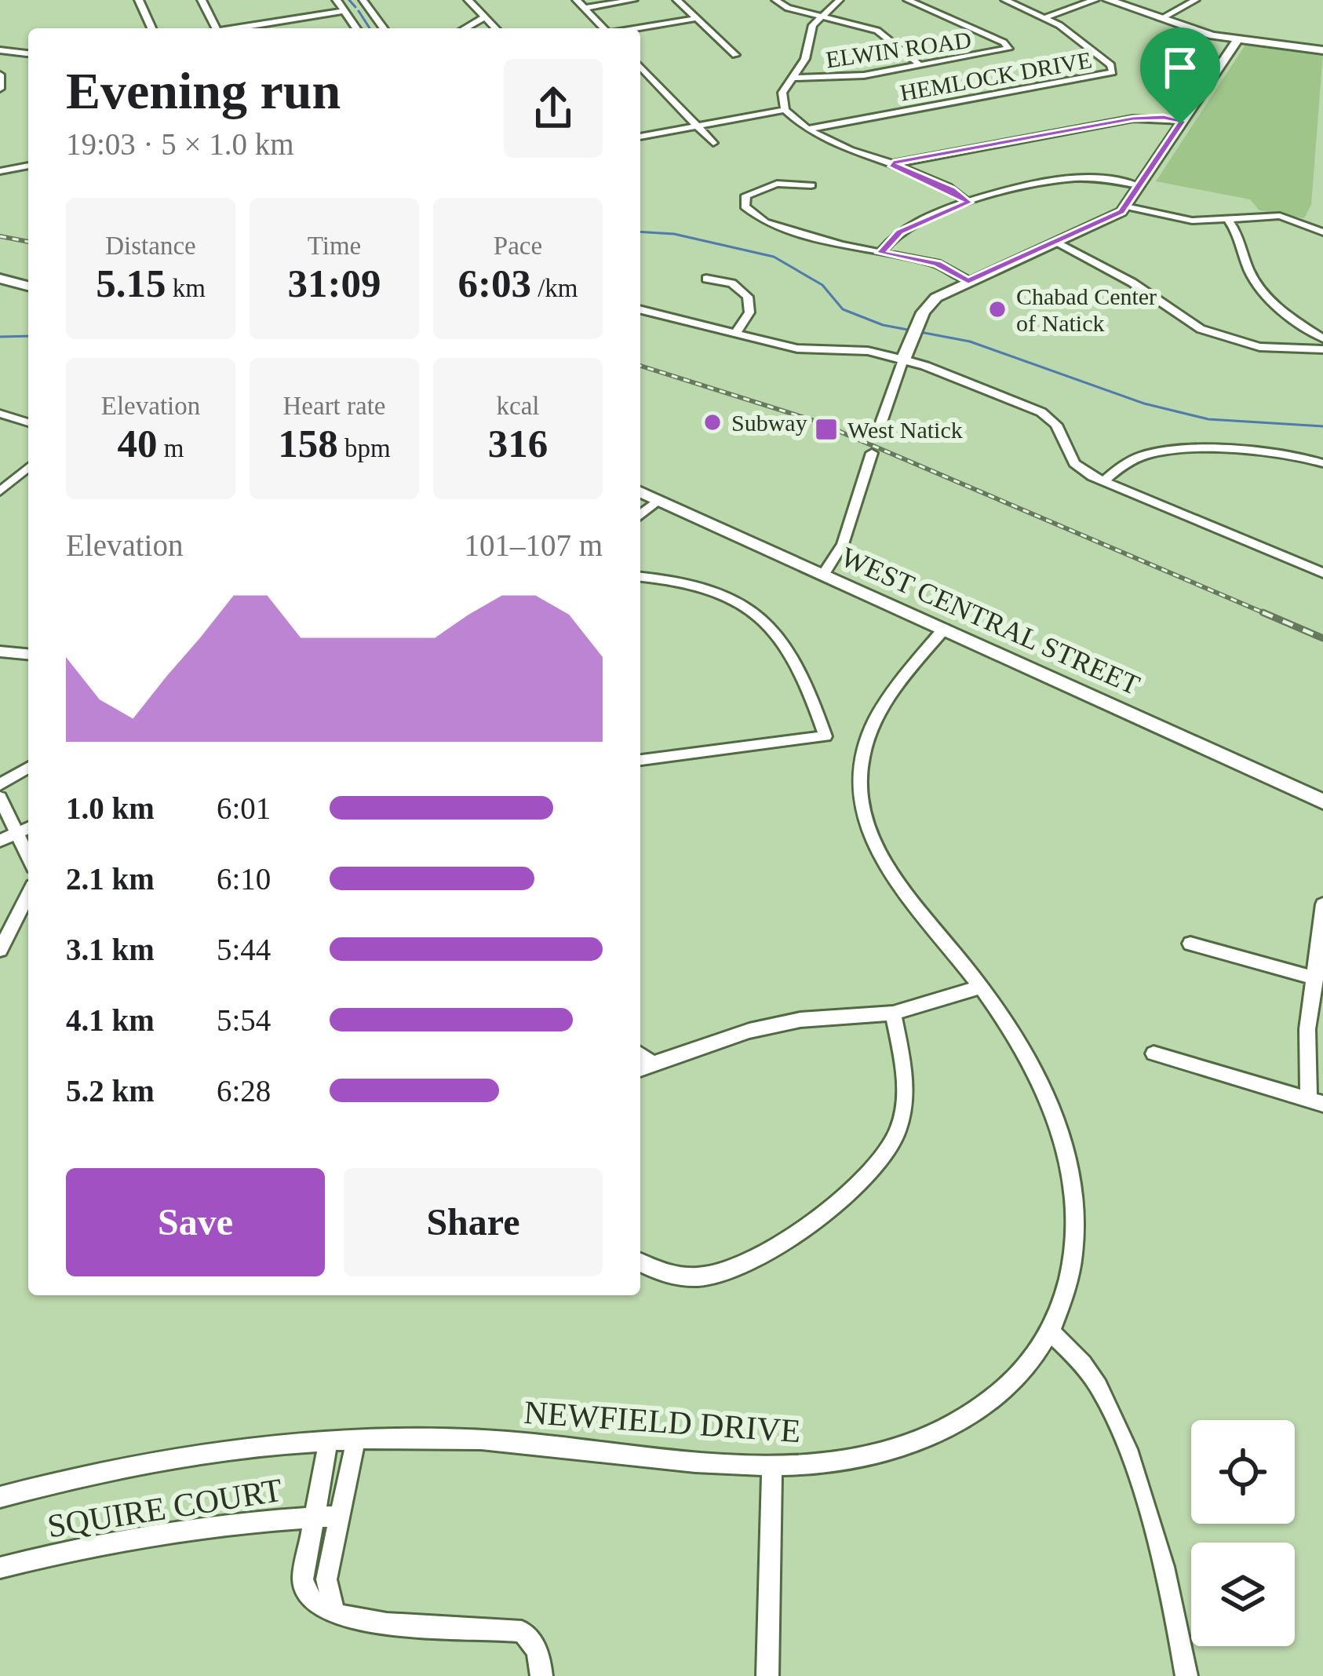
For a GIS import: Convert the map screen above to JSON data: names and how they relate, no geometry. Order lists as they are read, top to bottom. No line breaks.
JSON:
{"streets":{"street":["ELWIN ROAD","HEMLOCK DRIVE","WEST CENTRAL STREET","NEWFIELD DRIVE","SQUIRE COURT"]},"crossings":[["WEST CENTRAL STREET","NEWFIELD DRIVE"]],"places":{"other":["Chabad Center of Natick","Subway"],"transit":["West Natick"]},"page":{"heading":["Evening run","19:03 · 5 × 1.0 km"],"stats":[["Distance","5.15 km"],["Time","31:09"],["Pace","6:03 /km"],["Elevation","40 m"],["Heart rate","158 bpm"],["kcal","316"]],"chart":["Elevation","101–107 m"],"list":[{"name":"1.0 km","note":"6:01"},{"name":"2.1 km","note":"6:10"},{"name":"3.1 km","note":"5:44"},{"name":"4.1 km","note":"5:54"},{"name":"5.2 km","note":"6:28"}],"buttons":["Save","Share"]}}
